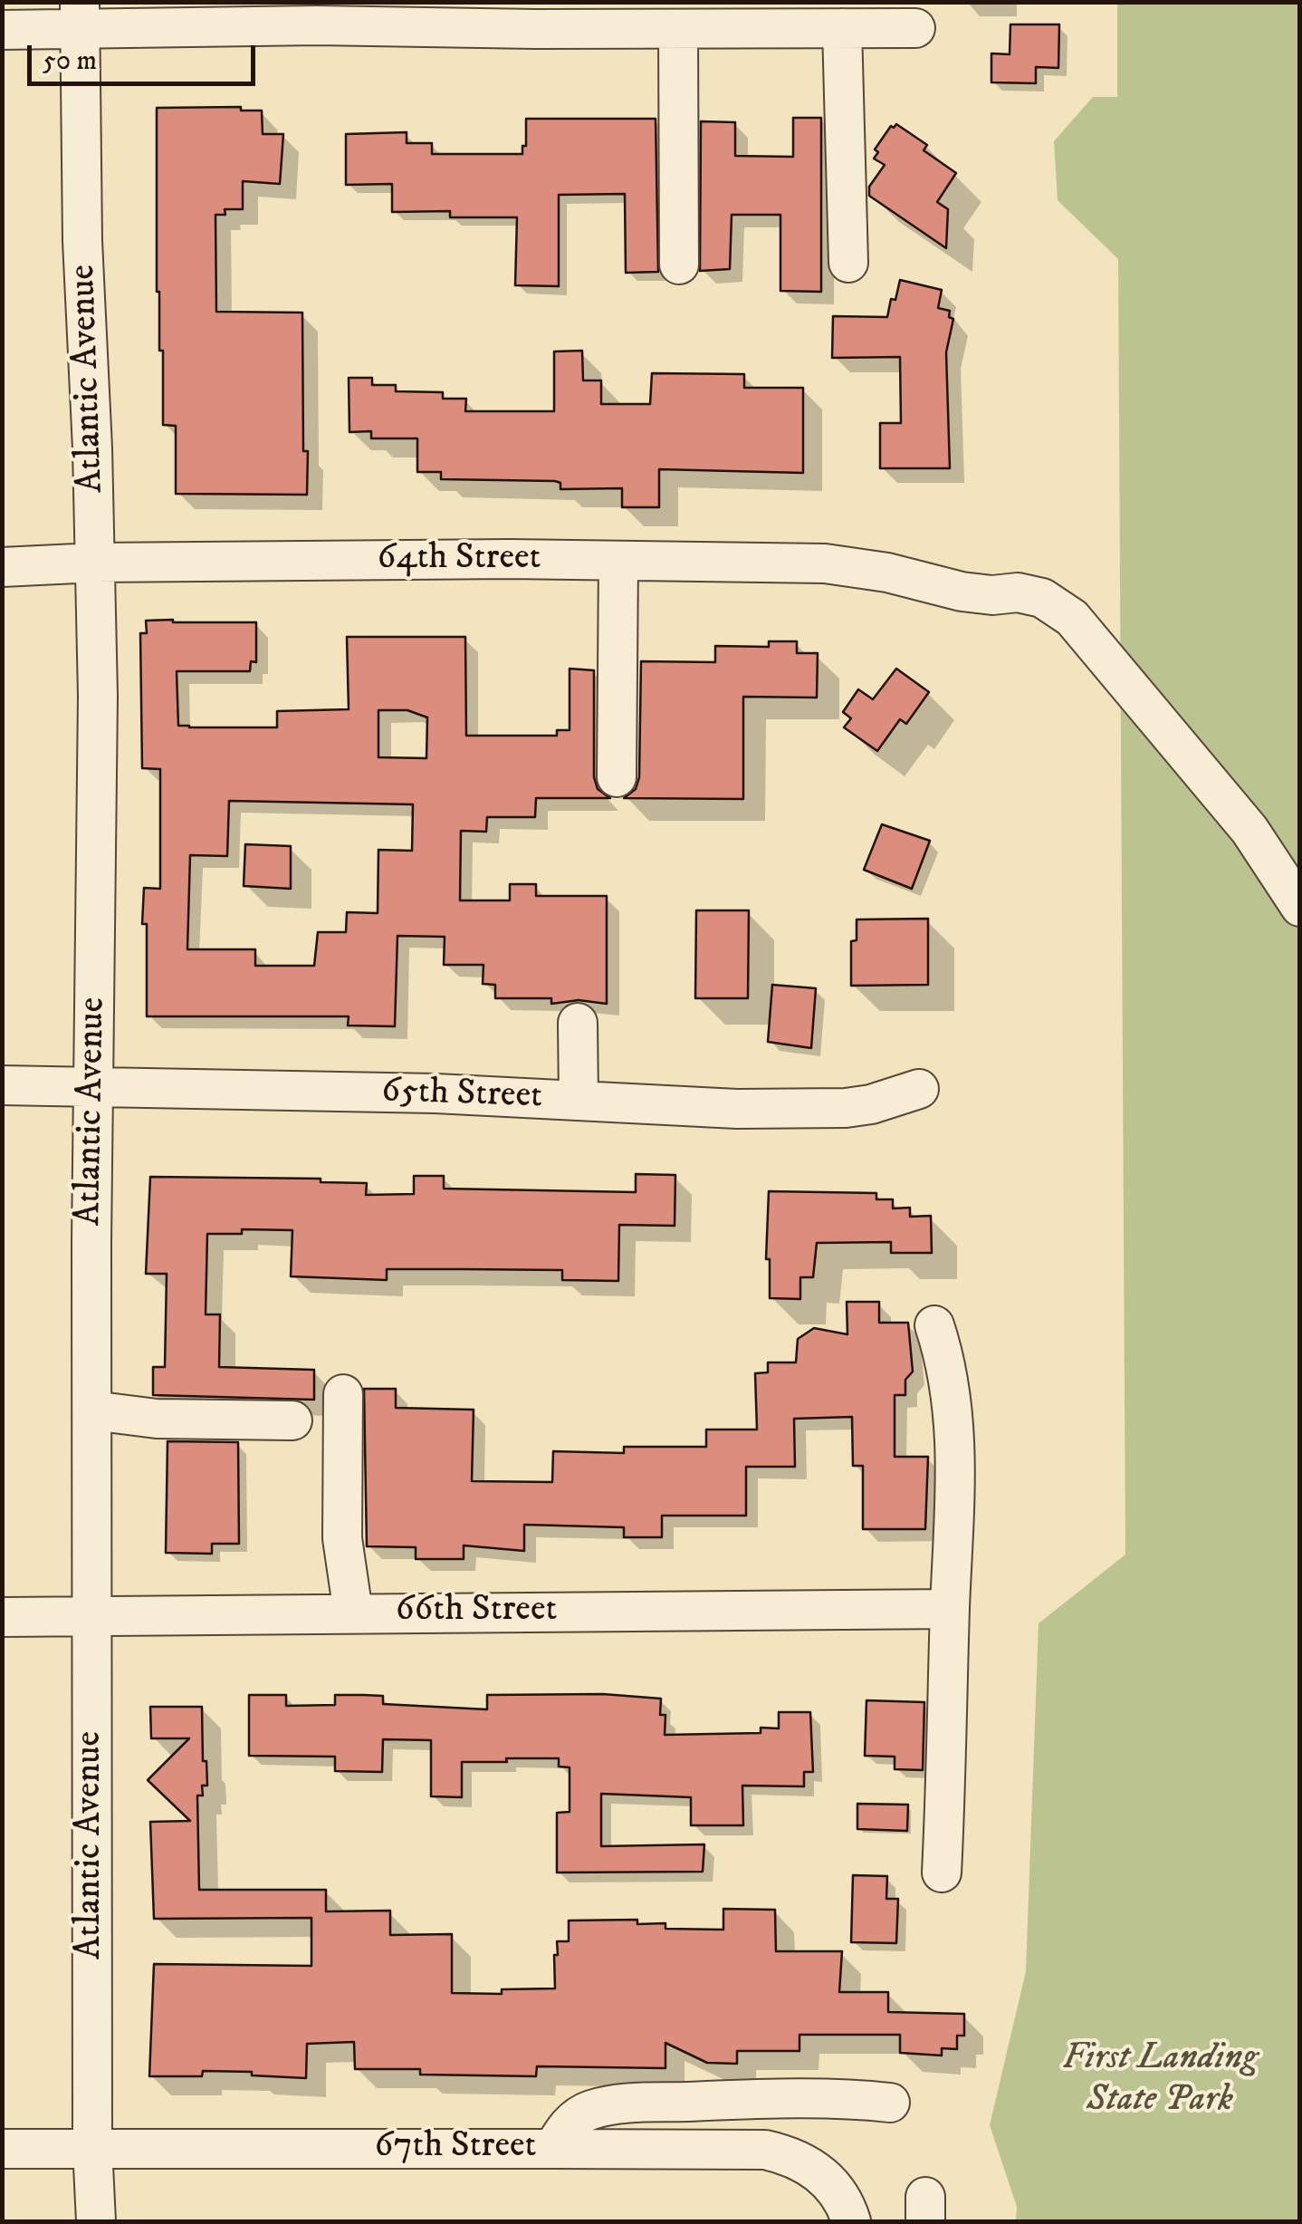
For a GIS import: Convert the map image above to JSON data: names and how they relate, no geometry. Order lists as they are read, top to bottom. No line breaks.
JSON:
{"streets":{"street":["Atlantic Avenue","64th Street","65th Street","66th Street","67th Street"]},"crossings":[["Atlantic Avenue","64th Street"],["Atlantic Avenue","65th Street"],["Atlantic Avenue","66th Street"],["Atlantic Avenue","67th Street"]],"parks":["First Landing State Park"],"scale_bar":"50 m"}
